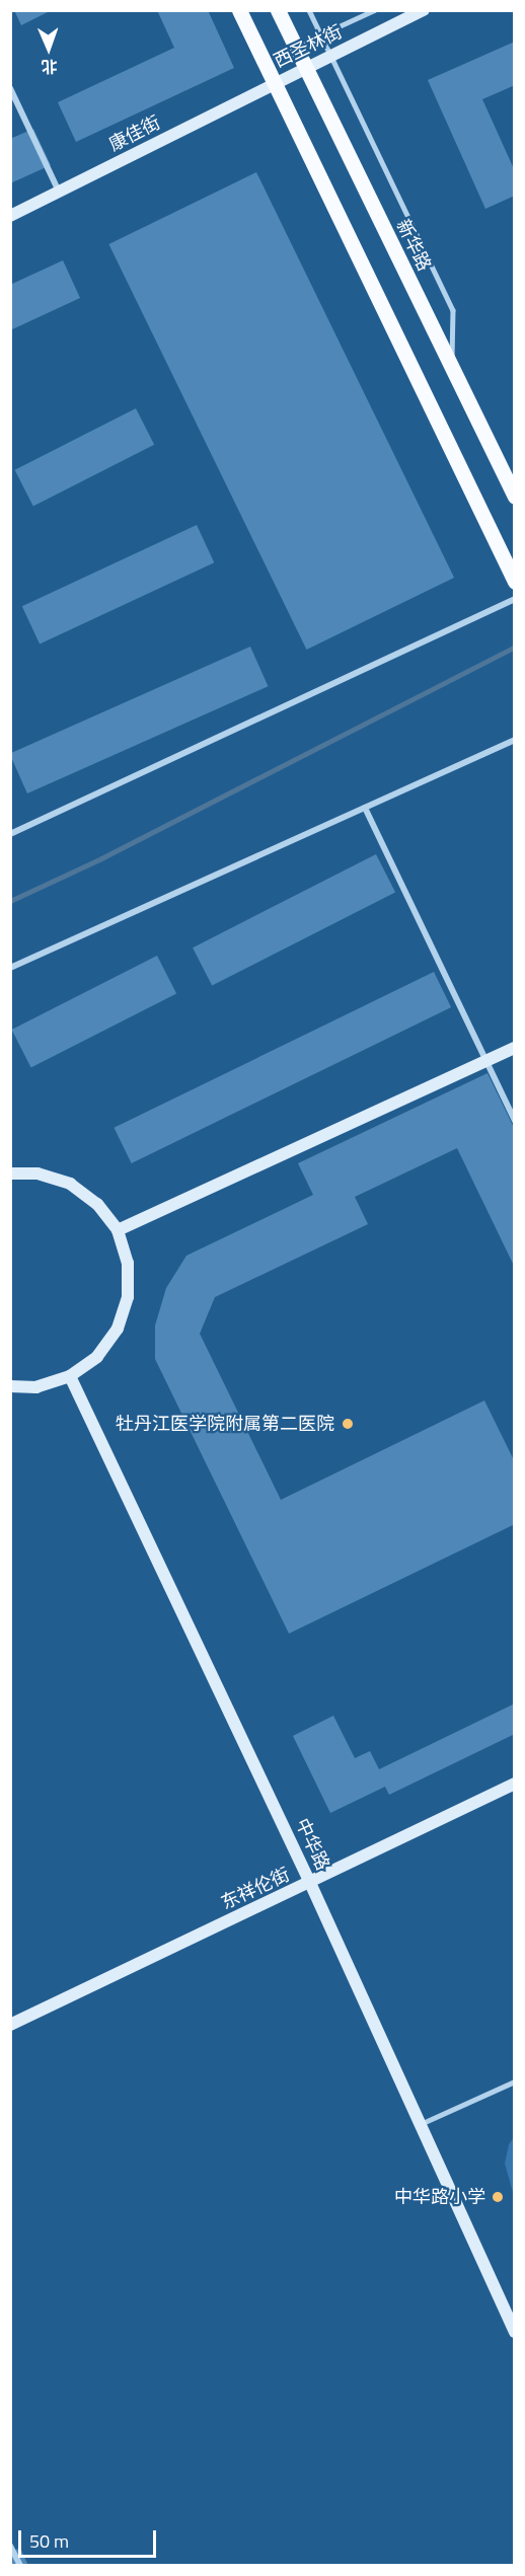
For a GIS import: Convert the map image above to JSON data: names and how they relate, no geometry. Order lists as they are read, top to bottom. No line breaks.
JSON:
{"streets":{"main road":["新华路"],"street":["西圣林街","康佳街","中华路","东祥伦街"]},"crossings":[["西圣林街","康佳街"],["西圣林街","新华路"],["中华路","东祥伦街"]],"places":["牡丹江医学院附属第二医院","中华路小学"],"scale_bar":"50 m","north":"bottom"}
